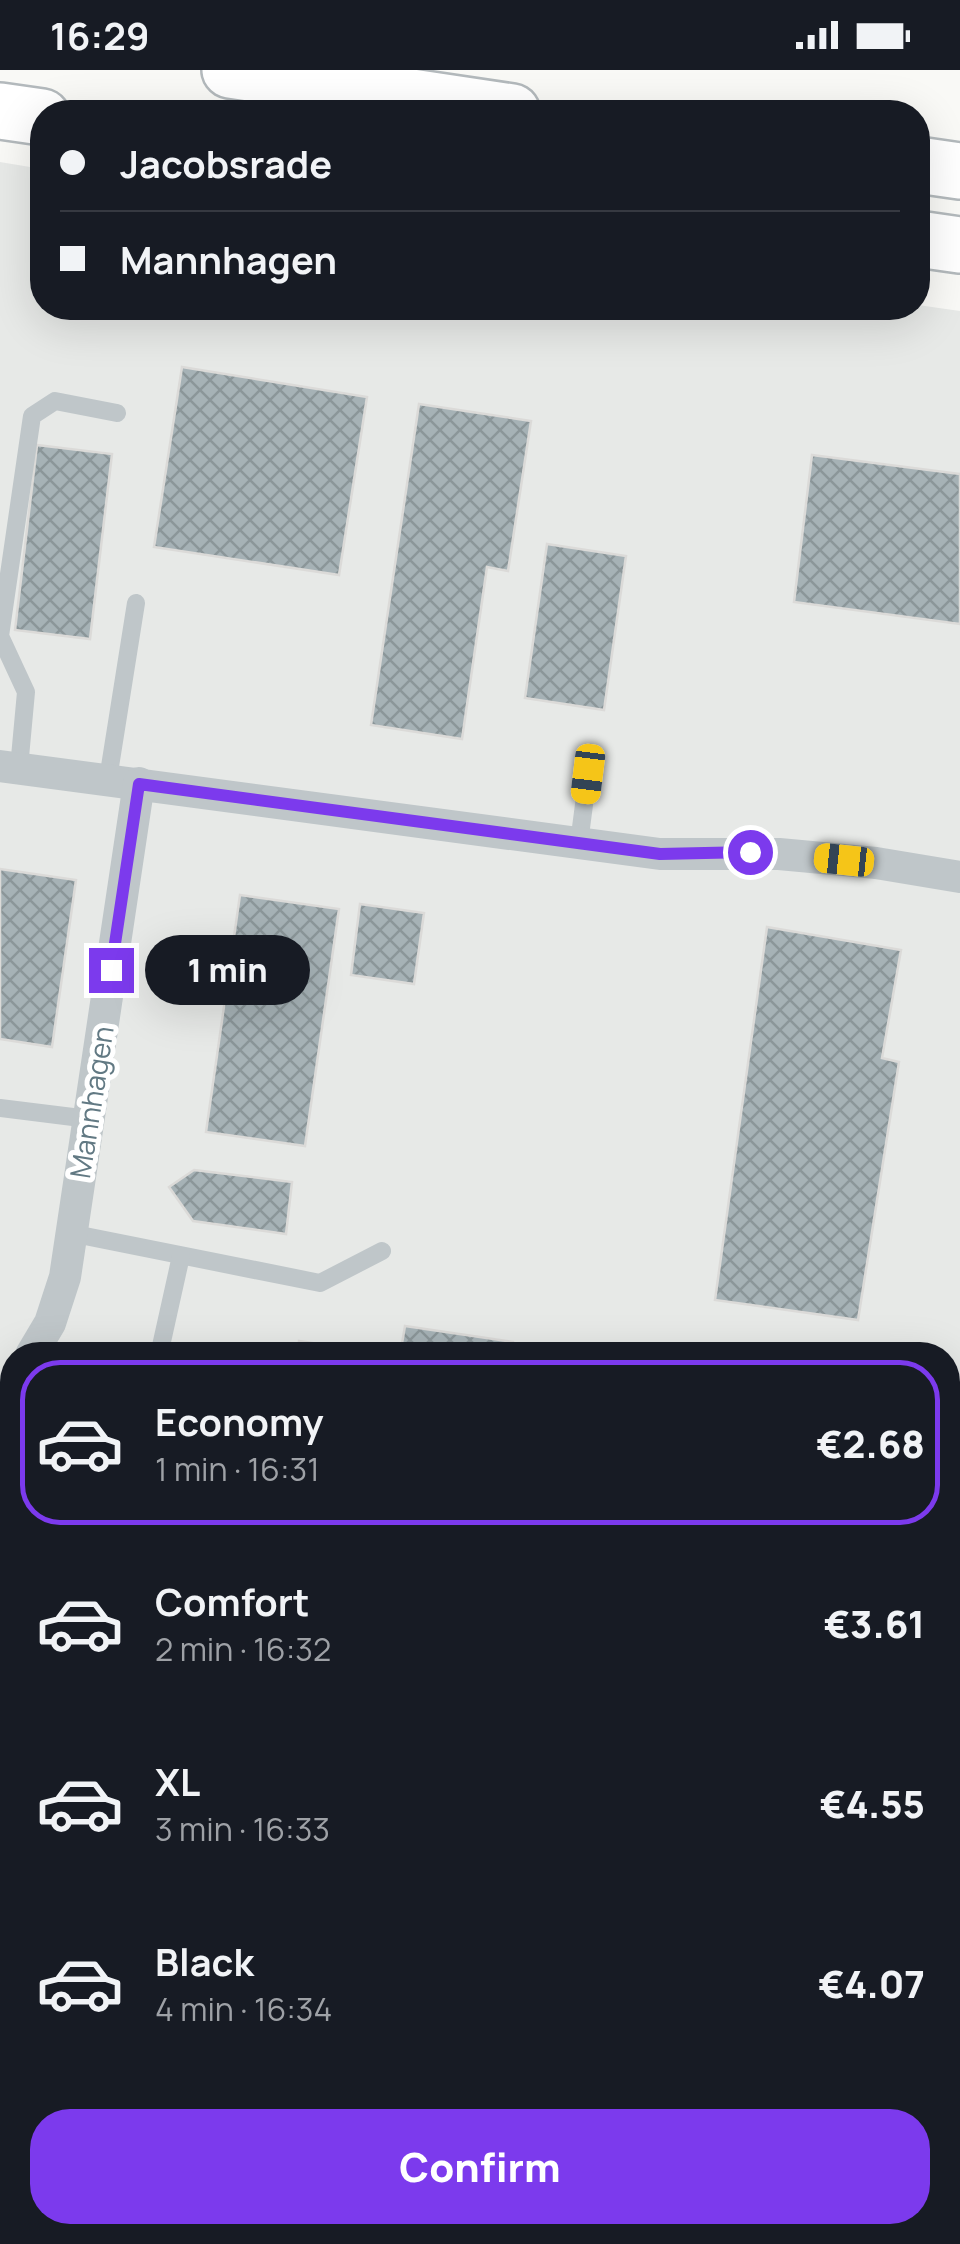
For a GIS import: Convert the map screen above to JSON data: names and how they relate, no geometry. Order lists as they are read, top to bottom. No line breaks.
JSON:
{"streets":{"street":["Mannhagen"]},"page":{"status":"16:29","banner":["Jacobsrade","Mannhagen"],"bubble":"1 min","list":[{"name":"Economy","note":"1 min · 16:31","value":"€2.68"},{"name":"Comfort","note":"2 min · 16:32","value":"€3.61"},{"name":"XL","note":"3 min · 16:33","value":"€4.55"},{"name":"Black","note":"4 min · 16:34","value":"€4.07"}],"buttons":"Confirm"}}
